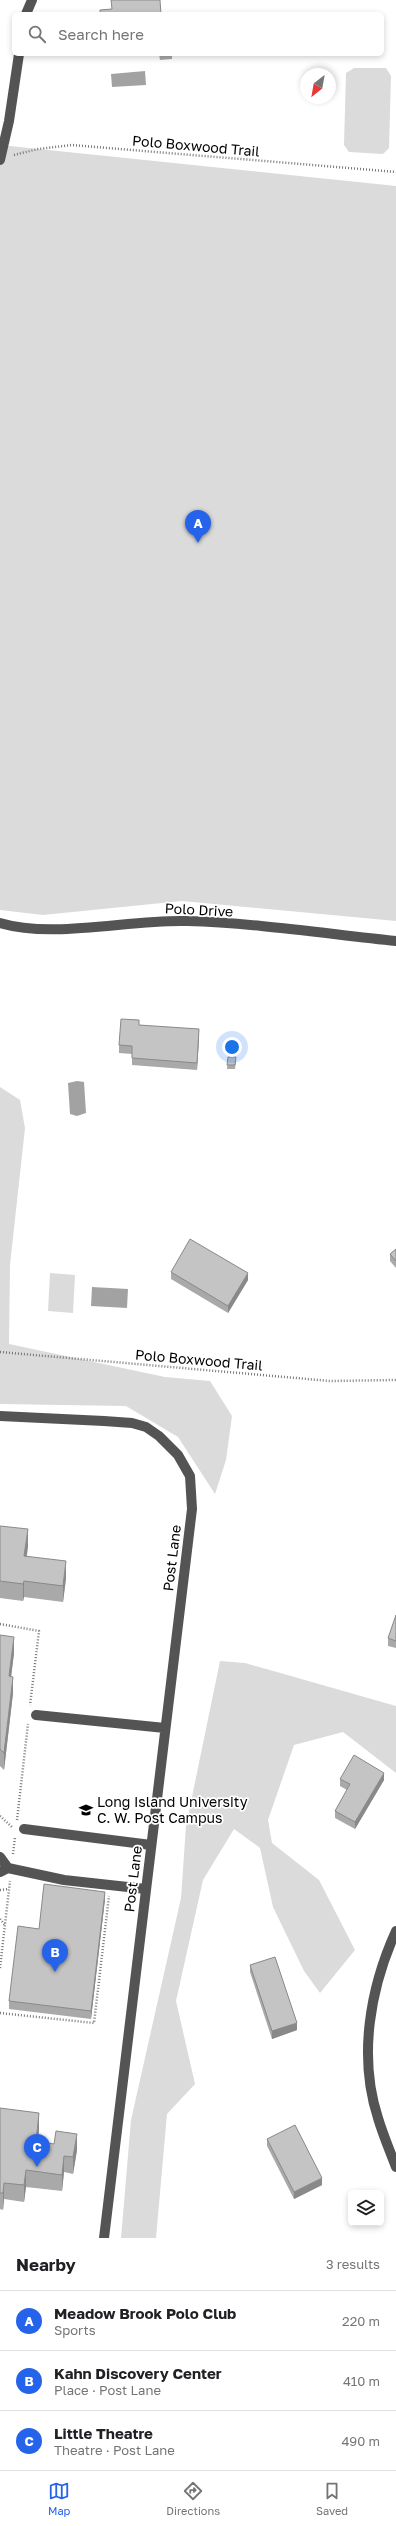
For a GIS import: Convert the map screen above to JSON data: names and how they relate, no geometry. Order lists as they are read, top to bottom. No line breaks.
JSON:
{"streets":{"street":["Polo Drive","Post Lane"],"path":["Polo Boxwood Trail"]},"places":{"school or university":["Long Island University C. W. Post Campus"]},"north":"bottom left","page":{"search":"Search here","pins":["A","B","C"],"heading":["Nearby","3 results"],"list":[{"mark":"A","name":"Meadow Brook Polo Club","note":"Sports","value":"220 m"},{"mark":"B","name":"Kahn Discovery Center","note":"Place · Post Lane","value":"410 m"},{"mark":"C","name":"Little Theatre","note":"Theatre · Post Lane","value":"490 m"}],"nav":["Map","Directions","Saved"]}}
